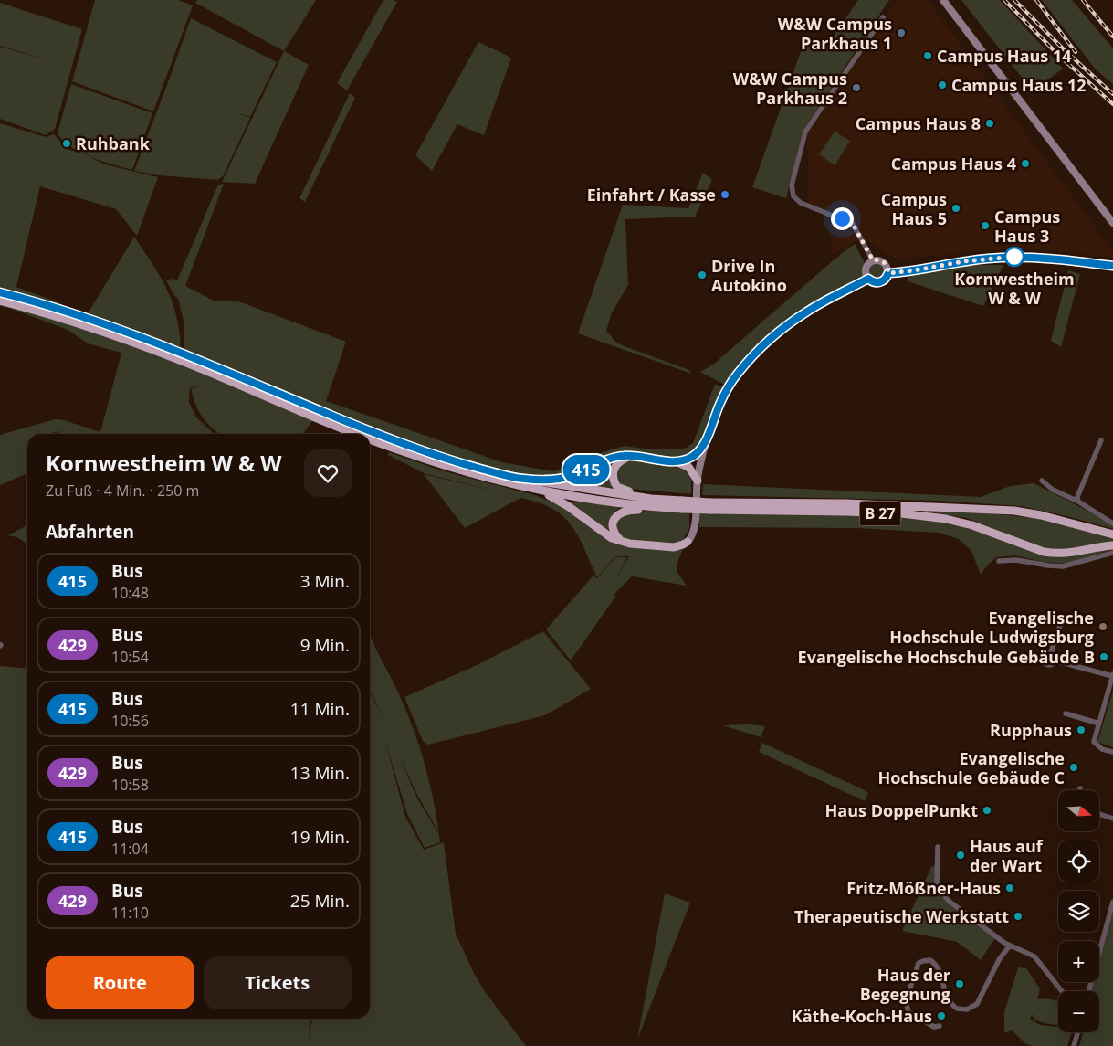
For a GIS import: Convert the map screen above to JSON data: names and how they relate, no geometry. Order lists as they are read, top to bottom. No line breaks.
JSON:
{"streets":{"highway":["B 27"]},"places":["W&W Campus Parkhaus 1","Campus Haus 14","Campus Haus 12","W&W Campus Parkhaus 2","Campus Haus 8","Ruhbank","Campus Haus 4","Einfahrt / Kasse","Campus Haus 5","Campus Haus 3","Kornwestheim W & W","Drive In Autokino","Evangelische Hochschule Ludwigsburg","Evangelische Hochschule Gebäude B","Rupphaus","Evangelische Hochschule Gebäude C","Haus DoppelPunkt","Haus auf der Wart","Fritz-Mößner-Haus","Therapeutische Werkstatt","Haus der Begegnung","Käthe-Koch-Haus"],"lines":["bus line 415"],"north":"right","page":{"on_map":"415","heading":[["Kornwestheim W & W","Zu Fuß · 4 Min. · 250 m"],"Abfahrten"],"list":[{"mark":"415","name":"Bus","note":"10:48","value":"3 Min."},{"mark":"429","name":"Bus","note":"10:54","value":"9 Min."},{"mark":"415","name":"Bus","note":"10:56","value":"11 Min."},{"mark":"429","name":"Bus","note":"10:58","value":"13 Min."},{"mark":"415","name":"Bus","note":"11:04","value":"19 Min."},{"mark":"429","name":"Bus","note":"11:10","value":"25 Min."}],"map_buttons":["+","−"],"buttons":["Route","Tickets"]}}
